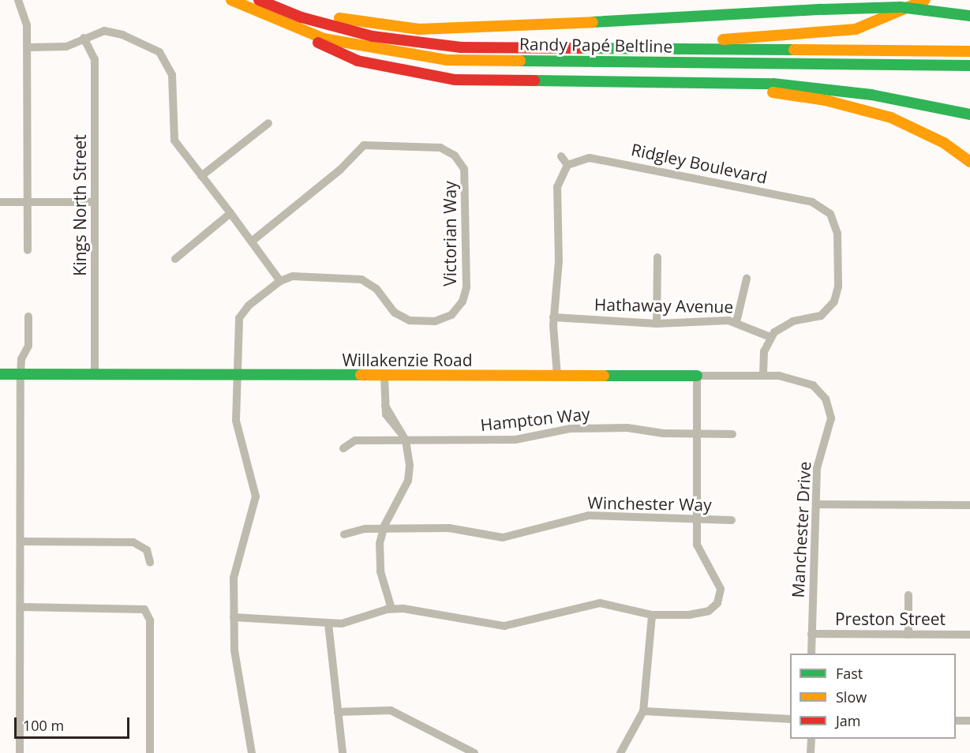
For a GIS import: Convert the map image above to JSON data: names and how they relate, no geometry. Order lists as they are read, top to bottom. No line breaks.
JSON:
{"streets":{"main road":["Randy Papé Beltline","Willakenzie Road"],"street":["Ridgley Boulevard","Kings North Street","Victorian Way","Hathaway Avenue","Hampton Way","Winchester Way","Manchester Drive","Preston Street"]},"crossings":[["Ridgley Boulevard","Hathaway Avenue"],["Kings North Street","Willakenzie Road"],["Victorian Way","Willakenzie Road"],["Willakenzie Road","Manchester Drive"],["Manchester Drive","Preston Street"]],"legend":["Fast","Slow","Jam"],"scale_bar":"100 m"}
